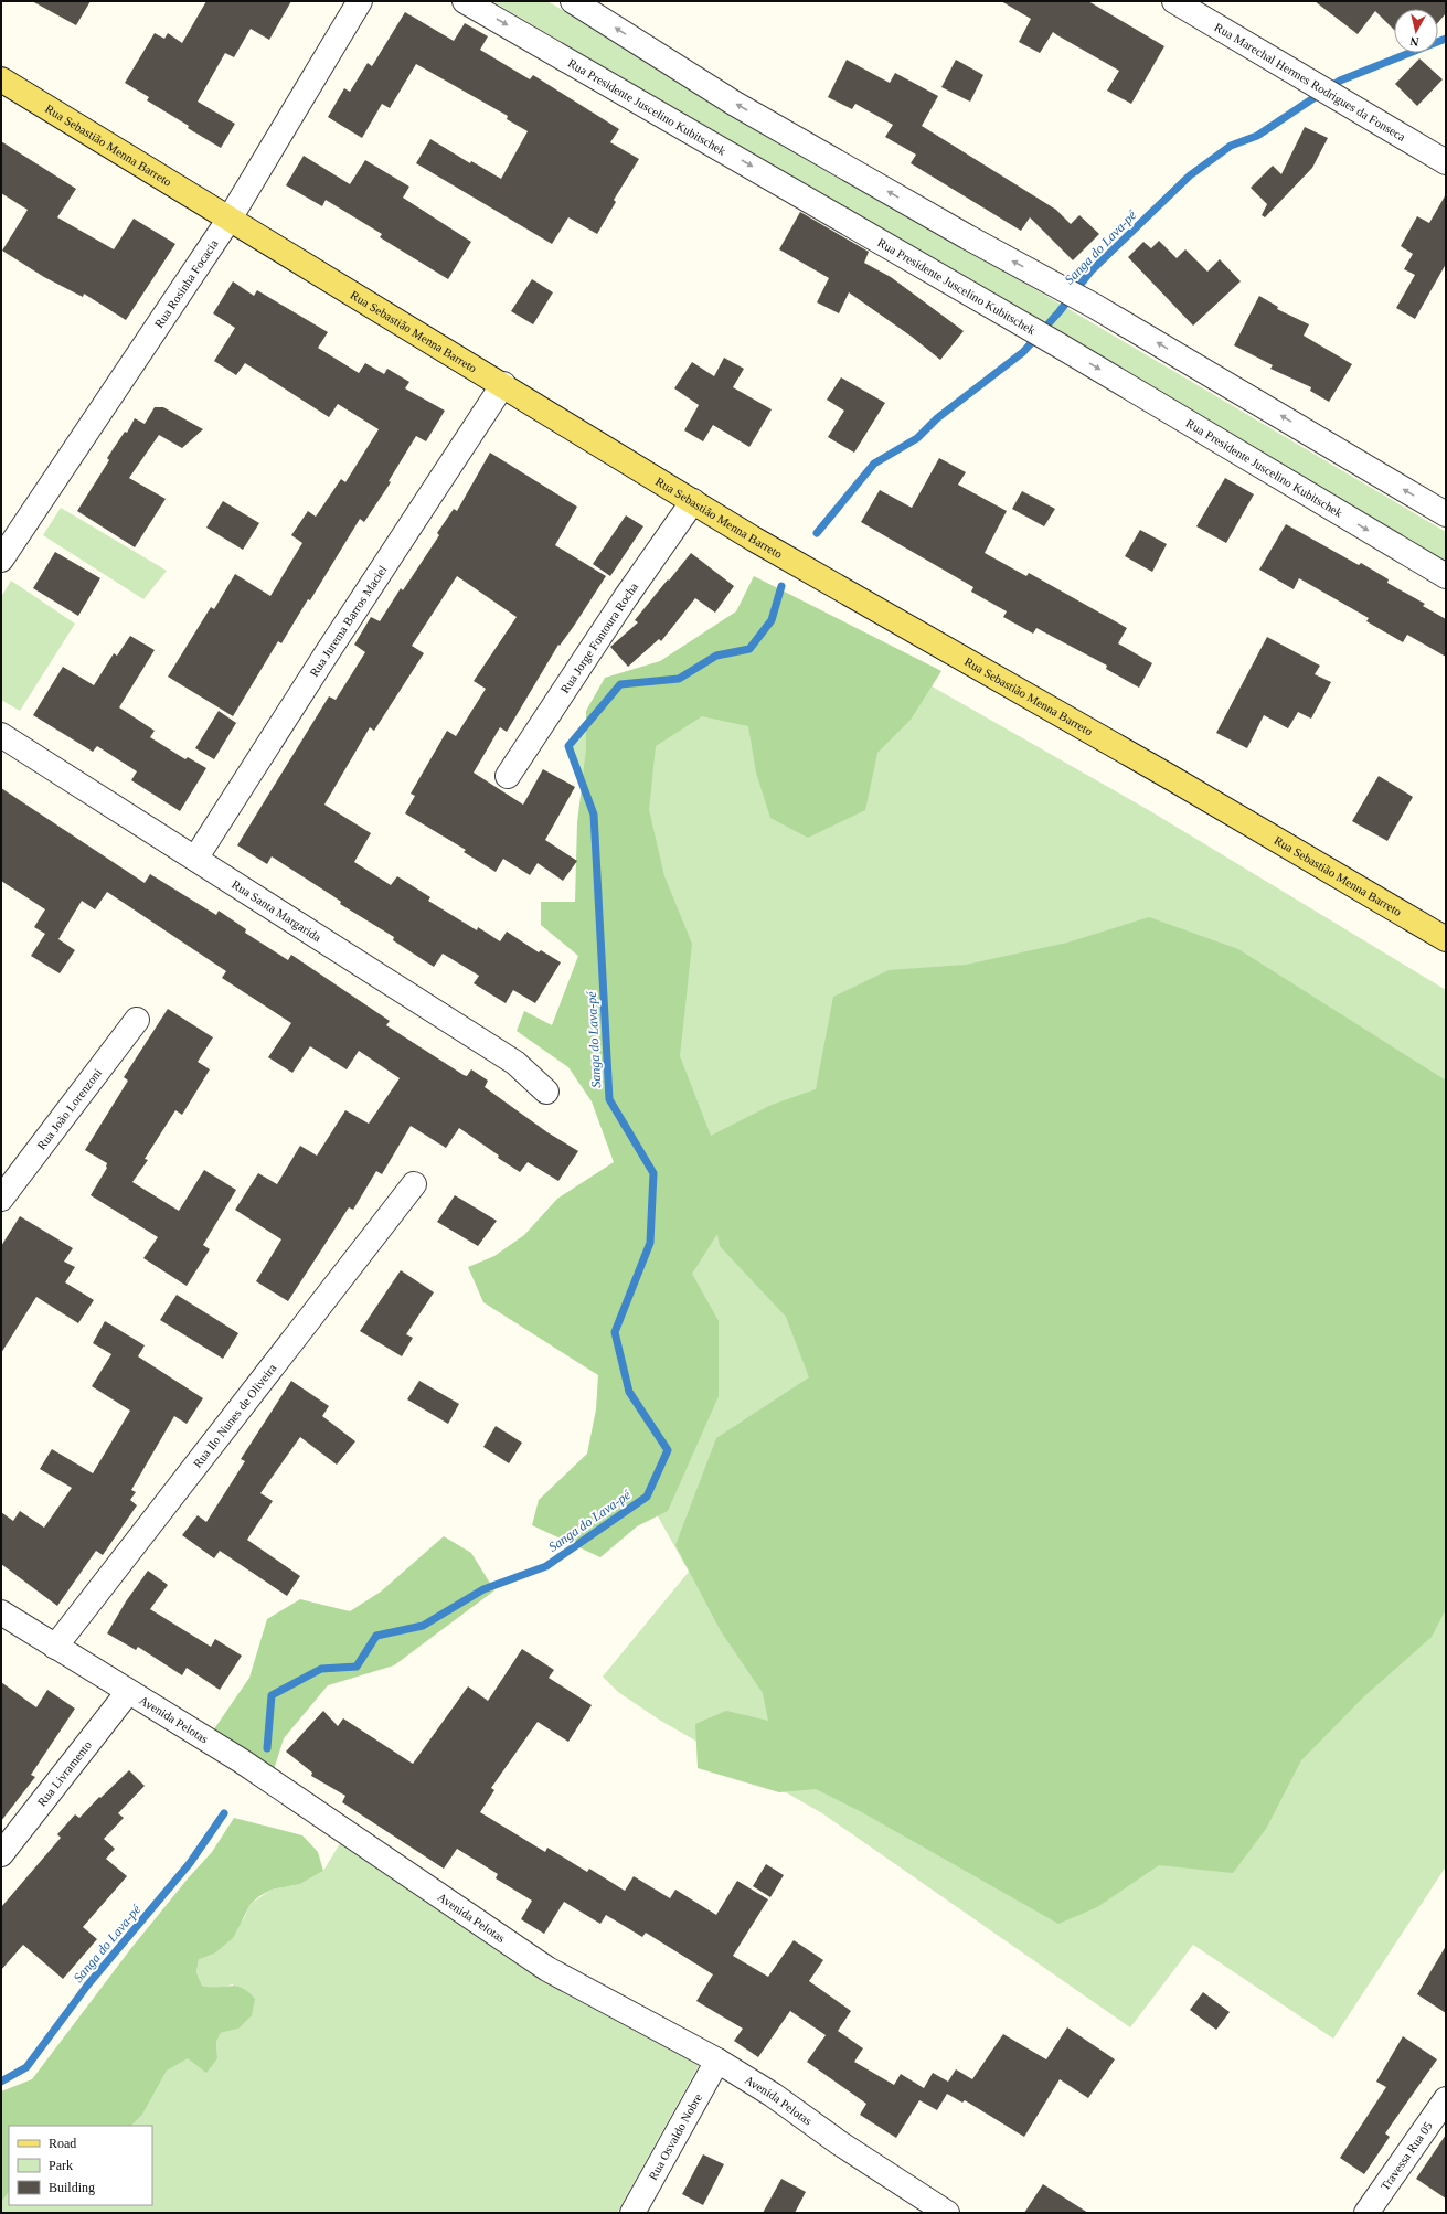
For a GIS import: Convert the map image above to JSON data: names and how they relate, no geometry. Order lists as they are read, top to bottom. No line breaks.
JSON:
{"streets":{"main road":["Rua Sebastião Menna Barreto"],"street":["Rua Marechal Hermes Rodrigues da Fonseca","Rua Presidente Juscelino Kubitschek","Rua Rosinha Focacia","Rua Jurema Barros Maciel","Rua Jorge Fontoura Rocha","Rua Santa Margarida","Rua João Lorenzoni","Rua Ilo Nunes de Oliveira","Avenida Pelotas","Rua Livramento","Rua Osvaldo Nobre","Travessa Rua 05"]},"crossings":[["Rua Sebastião Menna Barreto","Rua Rosinha Focacia"],["Rua Sebastião Menna Barreto","Rua Jurema Barros Maciel"],["Rua Sebastião Menna Barreto","Rua Jorge Fontoura Rocha"],["Rua Jurema Barros Maciel","Rua Santa Margarida"],["Rua Ilo Nunes de Oliveira","Avenida Pelotas"],["Avenida Pelotas","Rua Livramento"],["Avenida Pelotas","Rua Osvaldo Nobre"]],"water":["Sanga do Lava-pé"],"legend":["Road","Park","Building"],"north":"bottom"}
